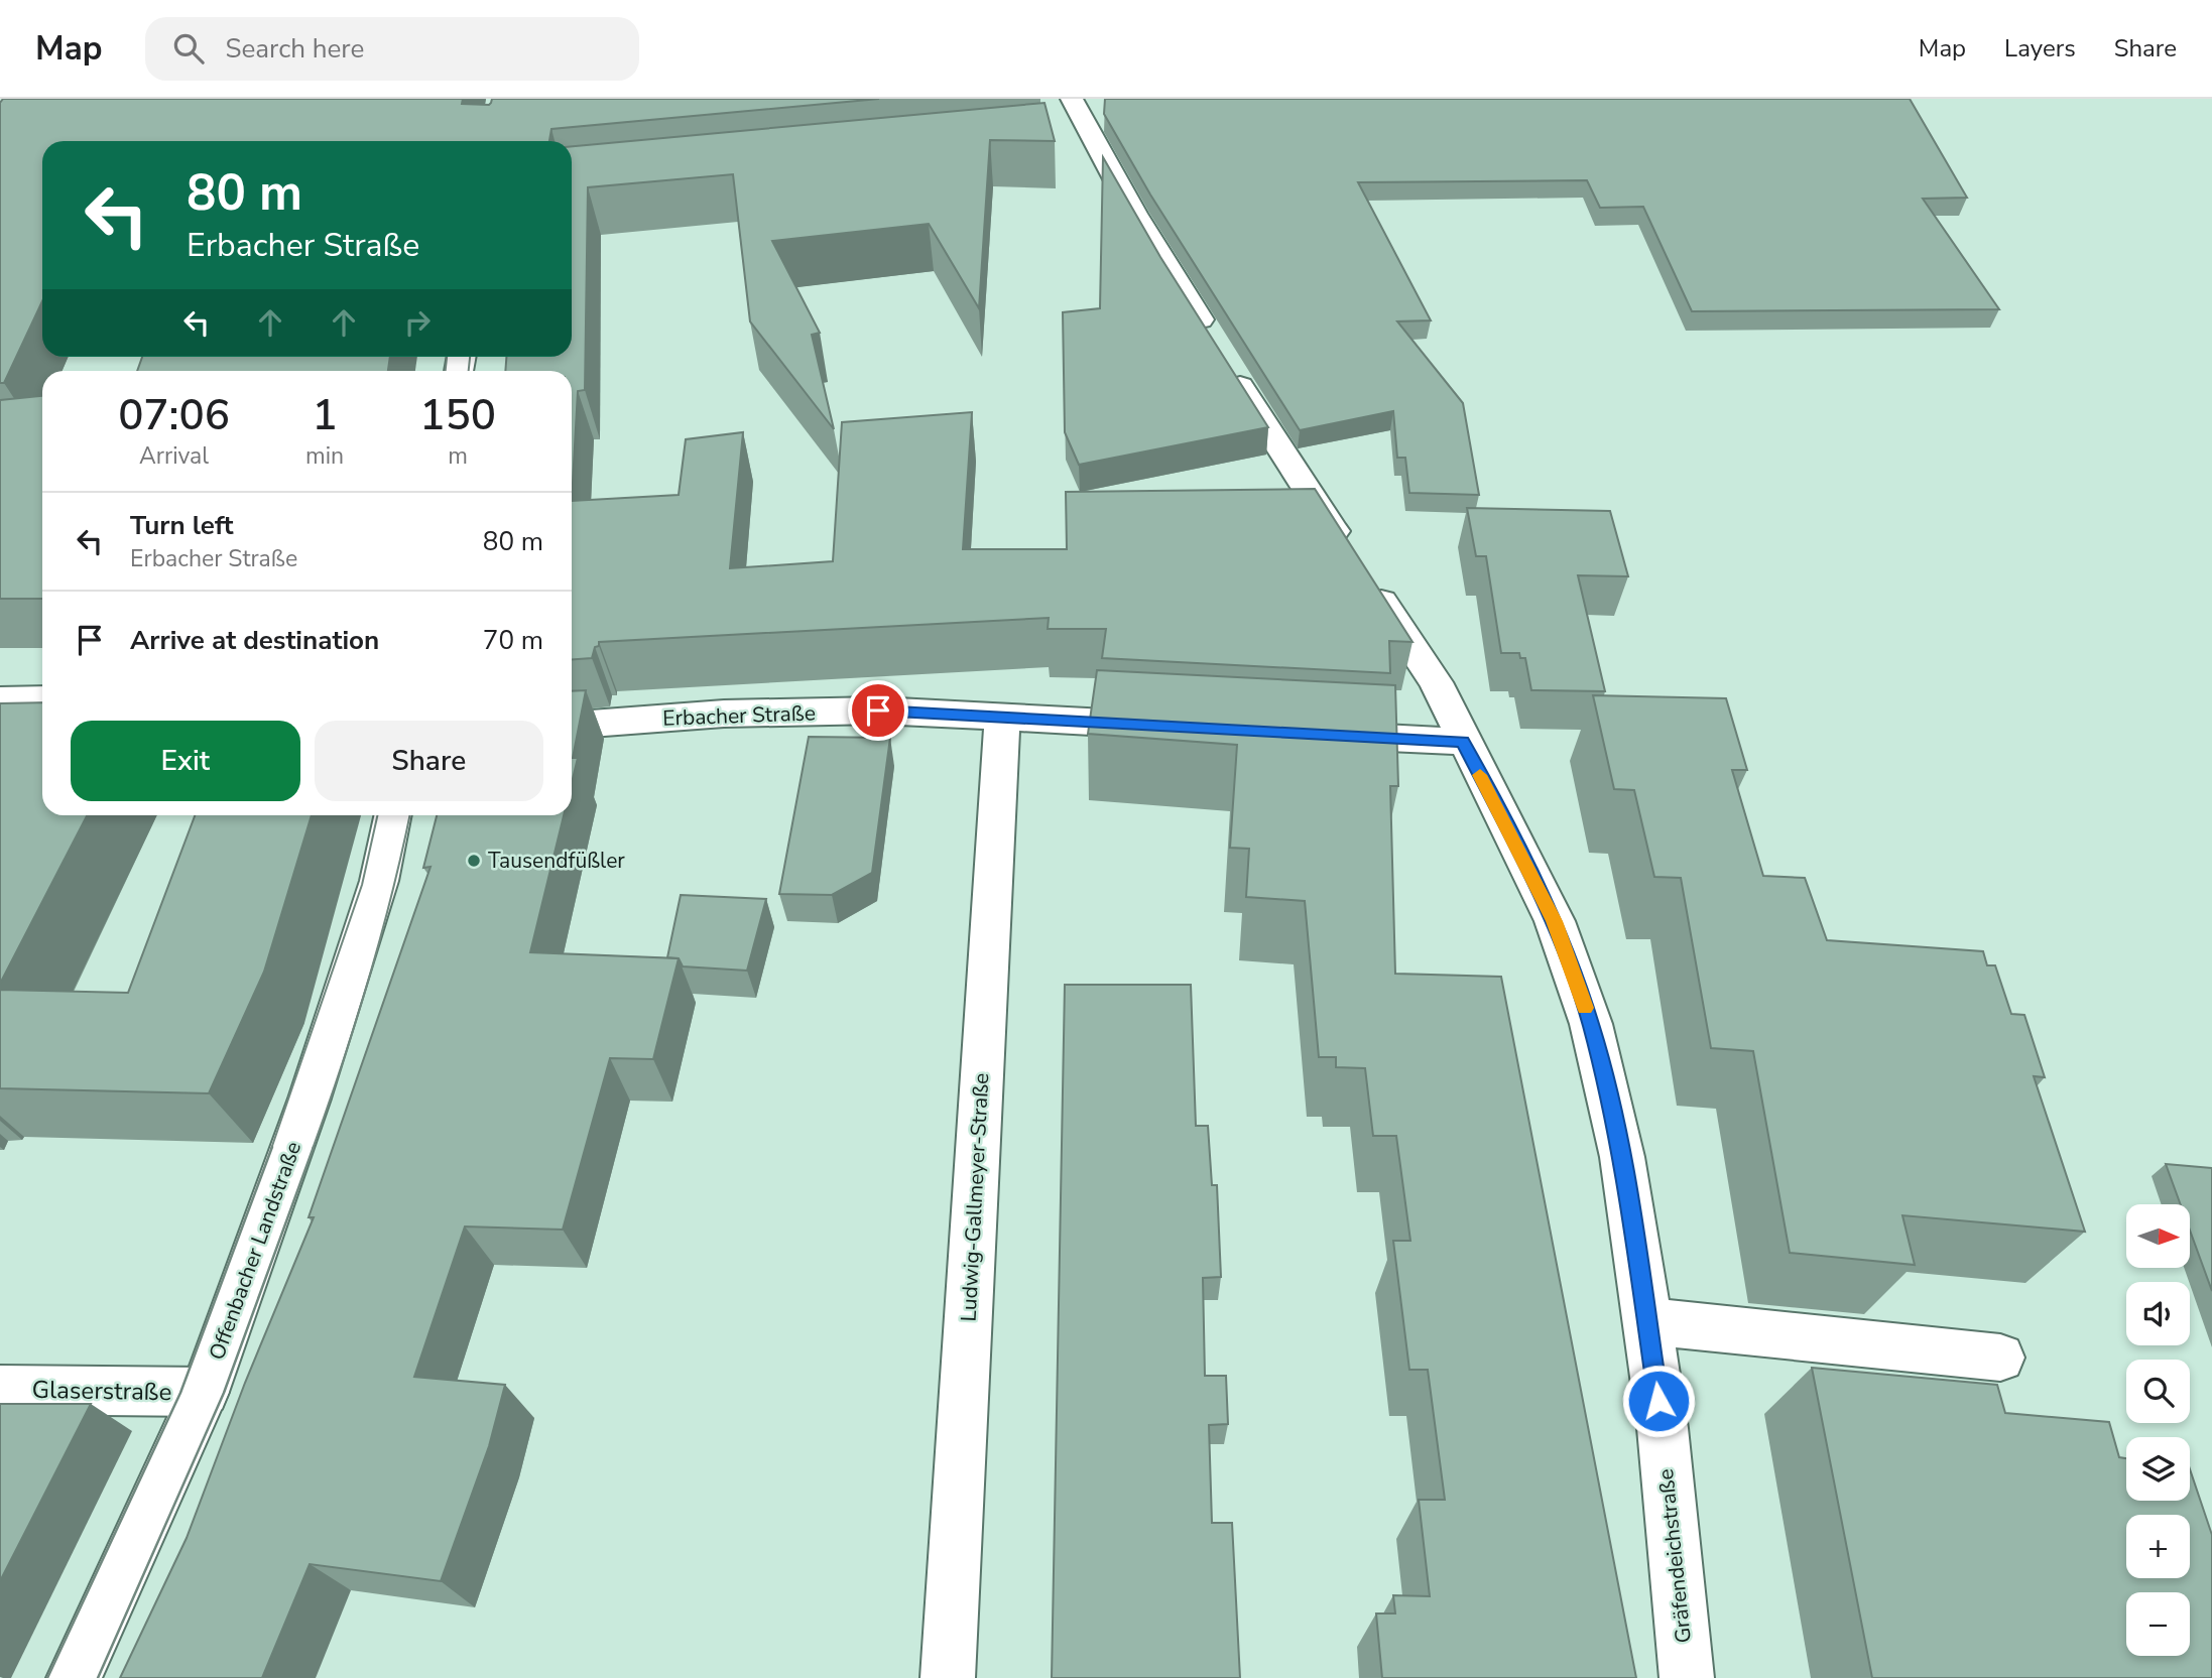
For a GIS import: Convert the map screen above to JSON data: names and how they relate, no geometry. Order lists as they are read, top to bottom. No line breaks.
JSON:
{"streets":{"street":["Erbacher Straße","Ludwig-Gallmeyer-Straße","Offenbacher Landstraße","Glaserstraße","Gräfendeichstraße"]},"crossings":[["Erbacher Straße","Ludwig-Gallmeyer-Straße"],["Offenbacher Landstraße","Glaserstraße"]],"places":["Tausendfüßler"],"north":"right","page":{"header":"Map","search":"Search here","nav":["Map","Layers","Share"],"turn":["80 m","Erbacher Straße"],"eta":["07:06","Arrival","1","min","150","m"],"list":[{"name":"Turn left","note":"Erbacher Straße","value":"80 m"},{"name":"Arrive at destination","value":"70 m"}],"buttons":["Exit","Share"],"map_buttons":["+","−"]}}
